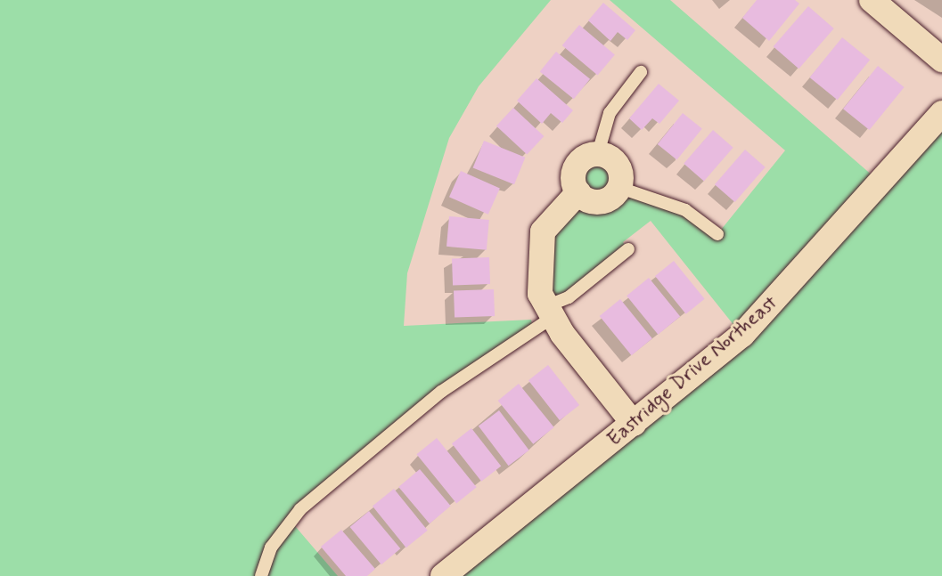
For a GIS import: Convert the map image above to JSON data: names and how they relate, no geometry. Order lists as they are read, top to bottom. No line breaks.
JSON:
{"streets":{"street":["Eastridge Drive Northeast"]}}
